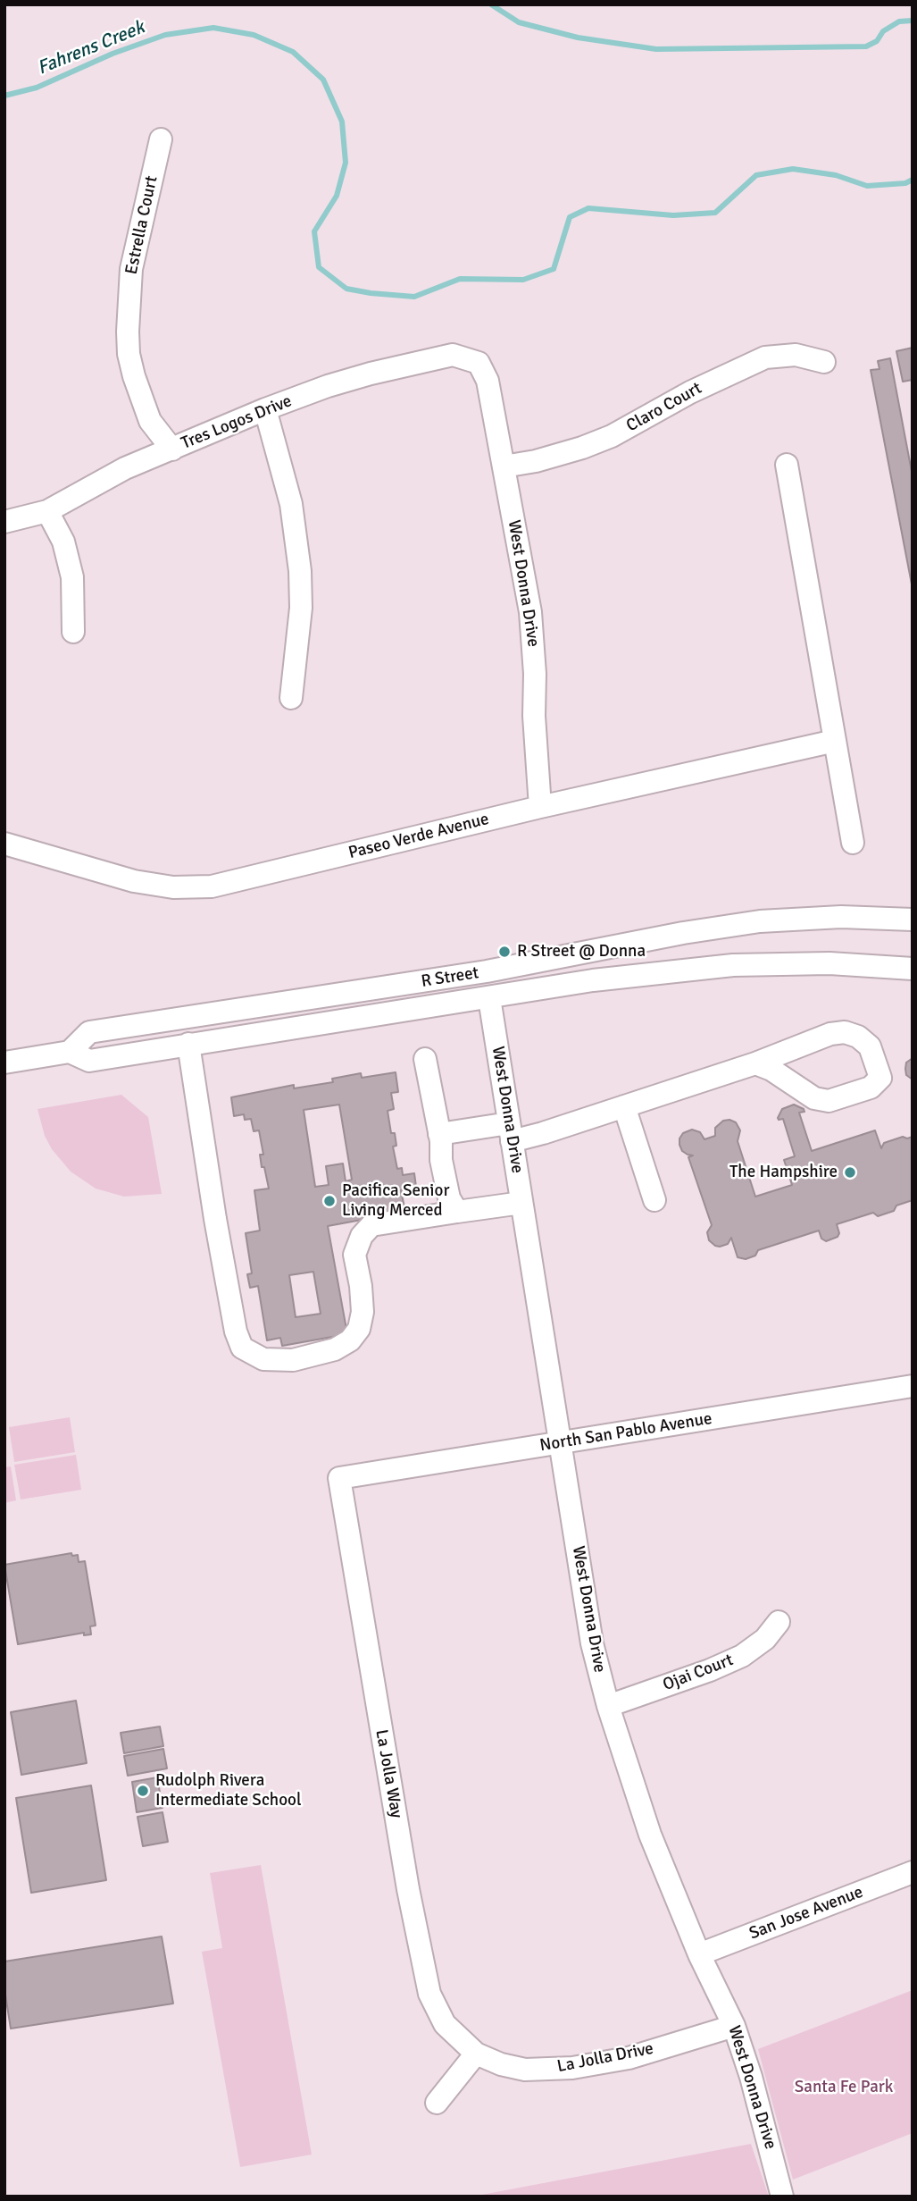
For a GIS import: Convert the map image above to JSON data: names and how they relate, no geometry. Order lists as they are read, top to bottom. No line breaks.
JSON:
{"streets":{"street":["Estrella Court","Claro Court","Tres Logos Drive","West Donna Drive","Paseo Verde Avenue","R Street","North San Pablo Avenue","Ojai Court","La Jolla Way","San Jose Avenue","La Jolla Drive"]},"crossings":[["Estrella Court","Tres Logos Drive"],["Claro Court","West Donna Drive"],["Tres Logos Drive","West Donna Drive"],["West Donna Drive","Paseo Verde Avenue"],["West Donna Drive","R Street"],["West Donna Drive","North San Pablo Avenue"],["West Donna Drive","Ojai Court"],["West Donna Drive","San Jose Avenue"],["West Donna Drive","La Jolla Drive"],["North San Pablo Avenue","La Jolla Way"],["La Jolla Way","La Jolla Drive"]],"water":["Fahrens Creek"],"parks":["Santa Fe Park"],"places":["R Street @ Donna","The Hampshire","Pacifica Senior Living Merced","Rudolph Rivera Intermediate School"]}
